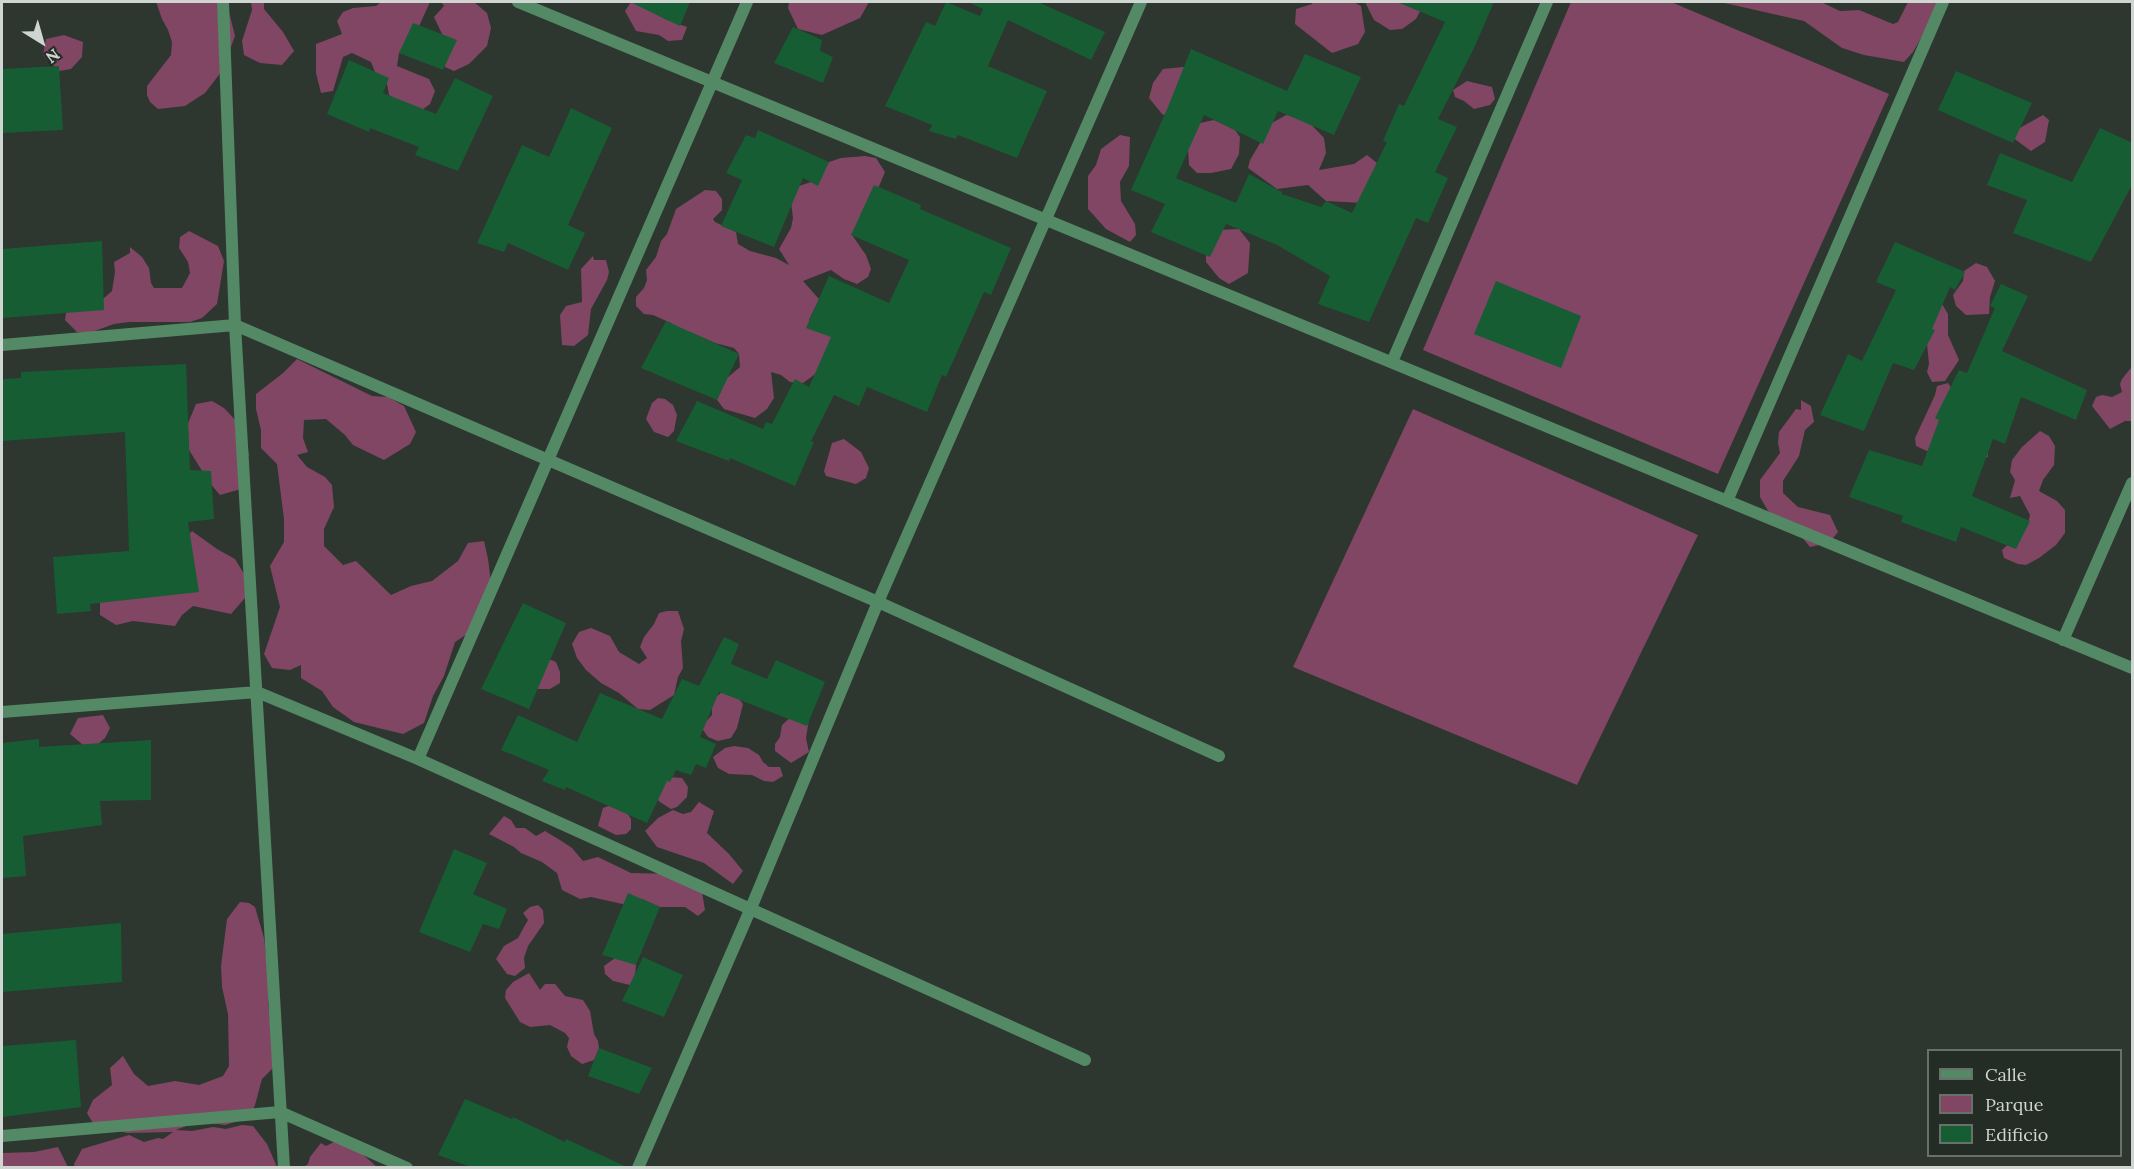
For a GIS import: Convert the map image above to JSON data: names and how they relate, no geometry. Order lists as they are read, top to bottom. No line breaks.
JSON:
{"legend":["Calle","Parque","Edificio"],"north":"bottom right"}
